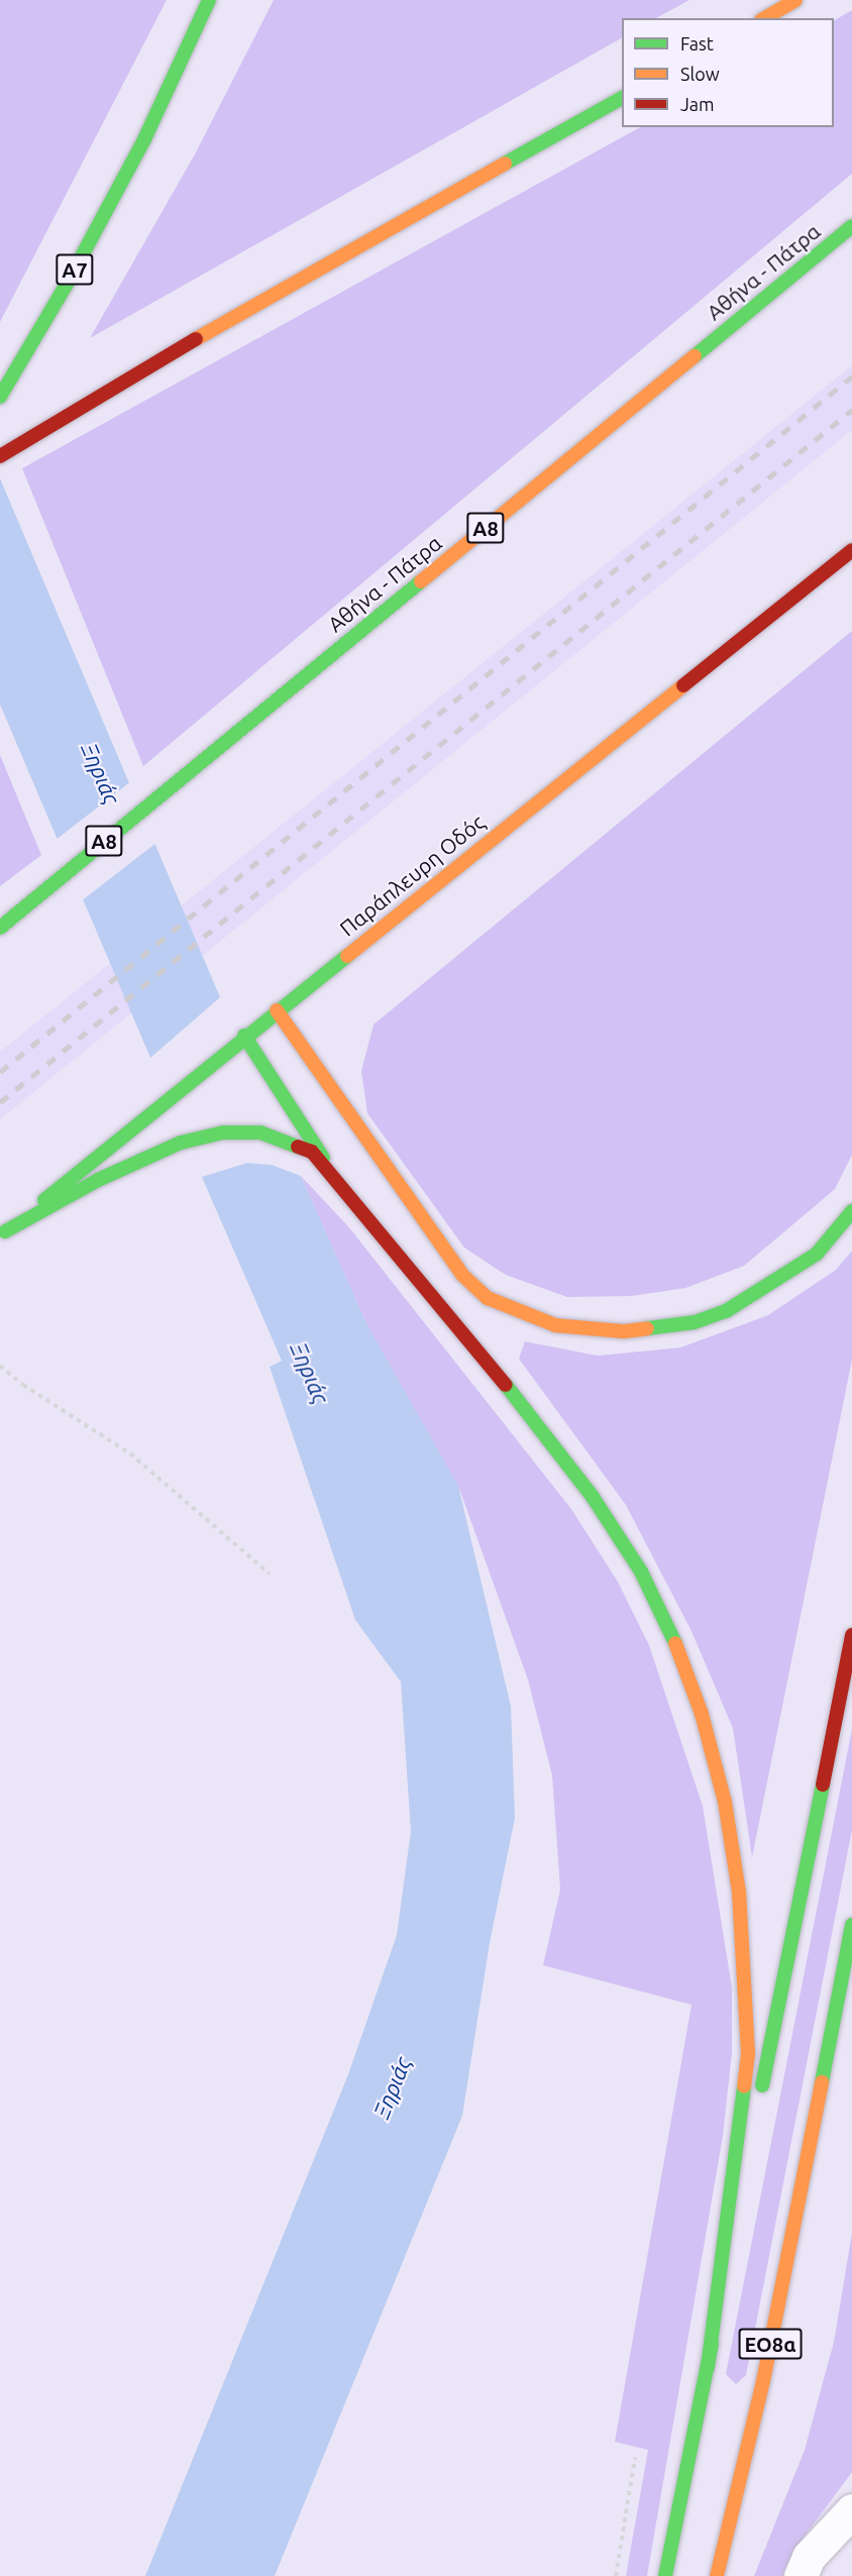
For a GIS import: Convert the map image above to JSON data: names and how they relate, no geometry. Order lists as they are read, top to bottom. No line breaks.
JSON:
{"streets":{"main road":["Α7","Αθήνα - Πάτρα","Α8","Παράπλευρη Οδός","ΕΟ8α"]},"water":["Ξηριάς"],"legend":["Fast","Slow","Jam"]}
